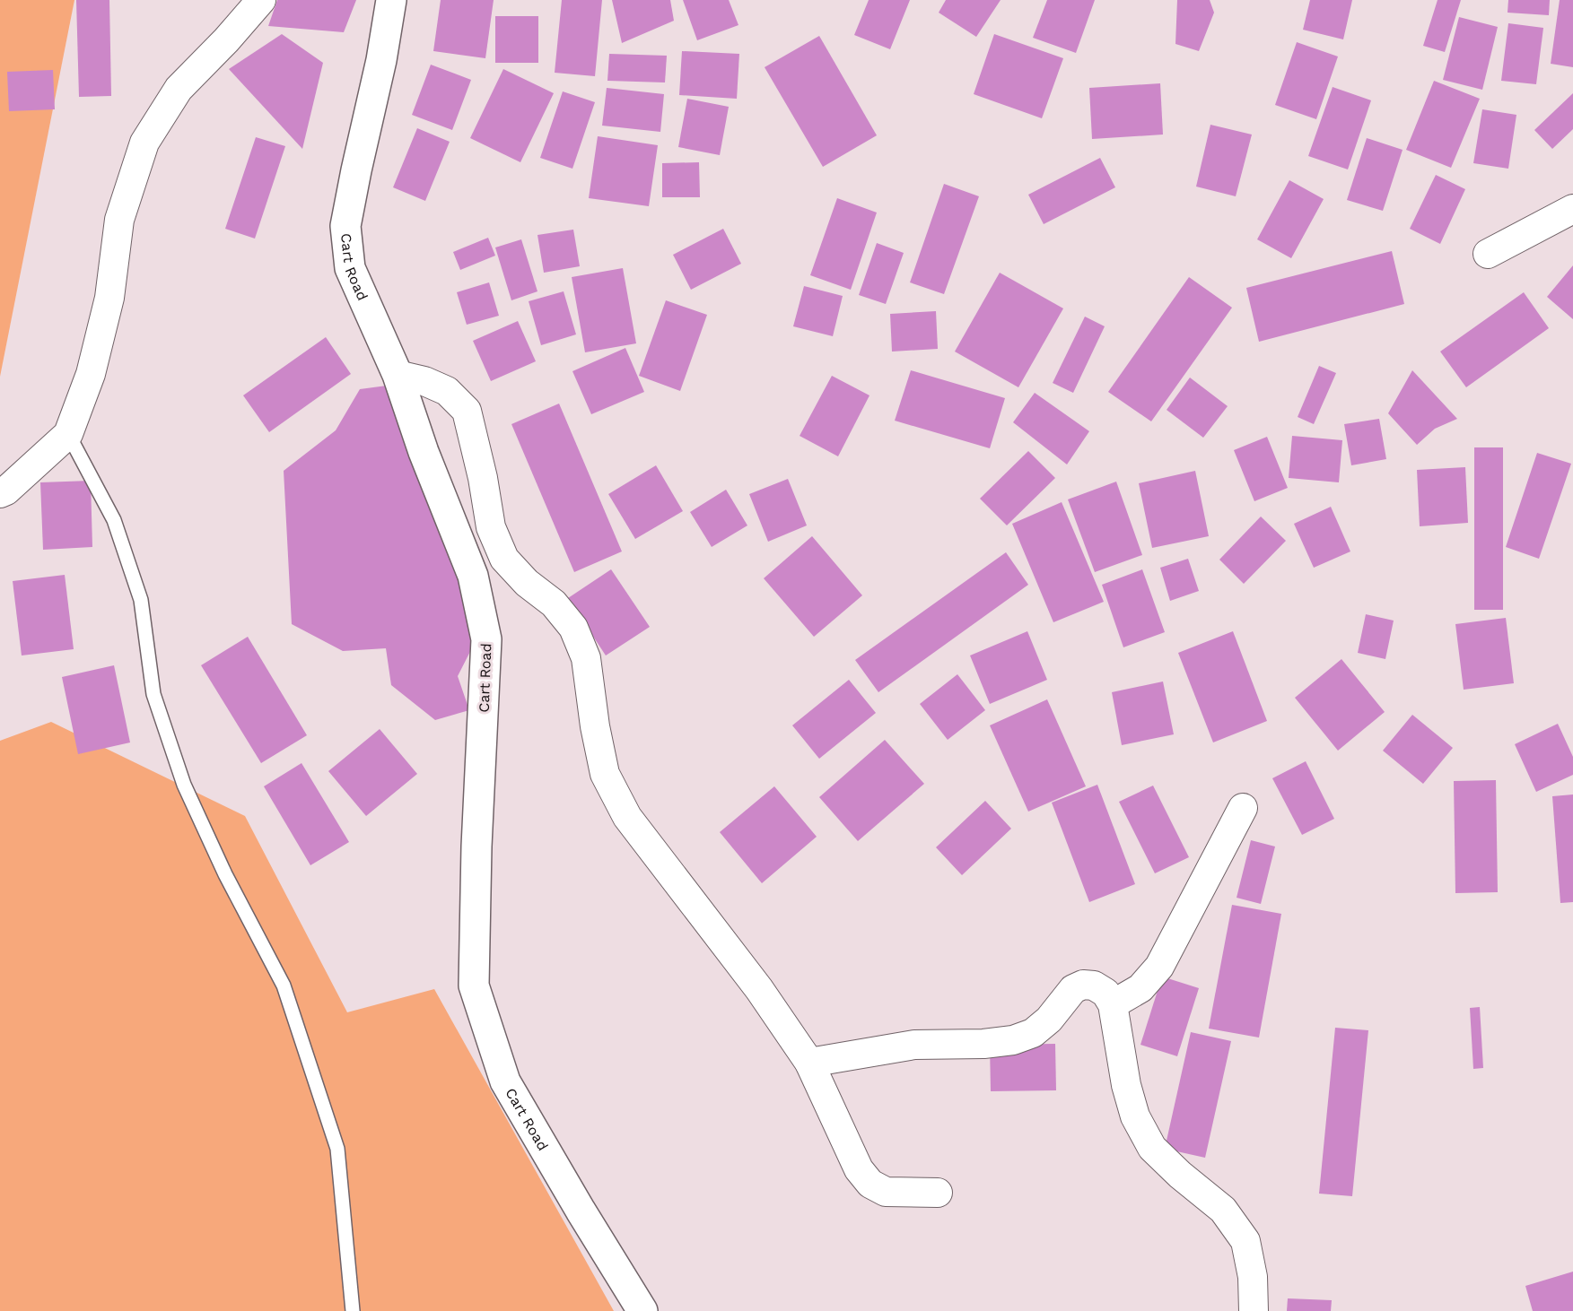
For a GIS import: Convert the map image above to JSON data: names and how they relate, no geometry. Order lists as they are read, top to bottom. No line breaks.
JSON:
{"streets":{"main road":["Cart Road"]}}
